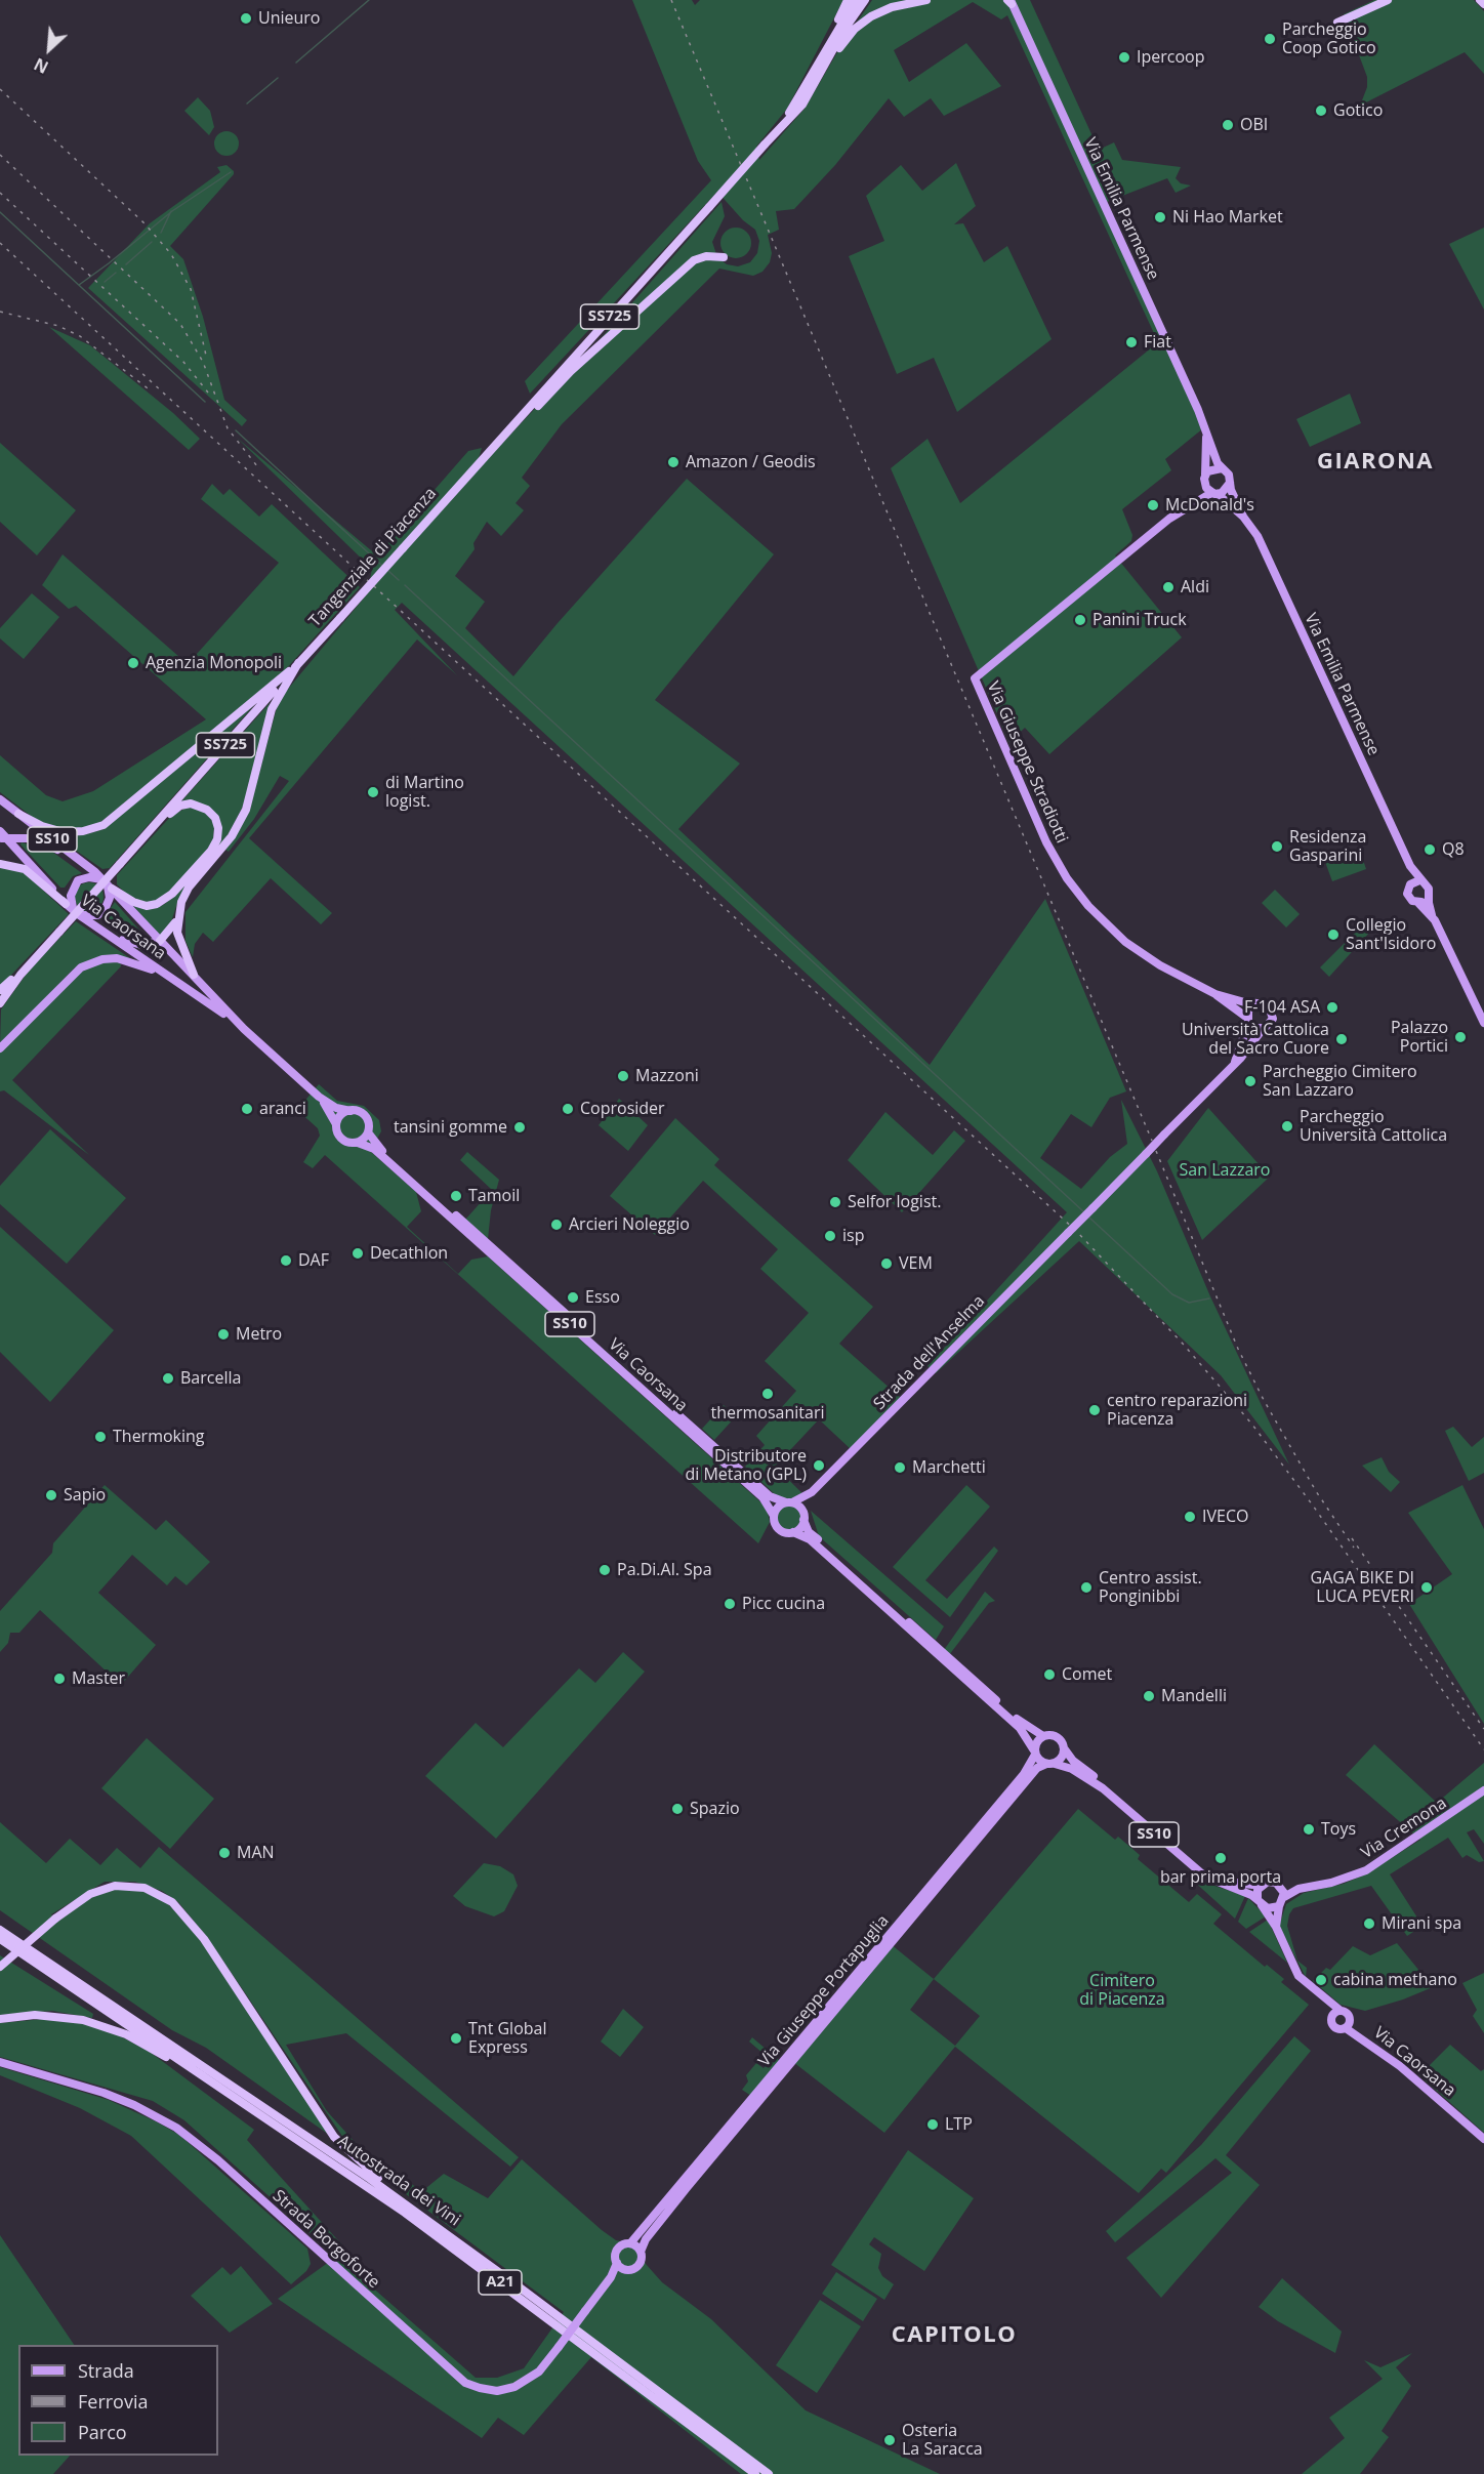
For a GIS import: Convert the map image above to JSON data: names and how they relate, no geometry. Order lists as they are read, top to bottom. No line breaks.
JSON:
{"streets":{"highway":["SS725","Tangenziale di Piacenza","Autostrada dei Vini","A21"],"main road":["Via Emilia Parmense","Via Giuseppe Stradiotti","SS10","Via Caorsana","Strada dell'Anselma","Via Cremona","Via Giuseppe Portapuglia","Strada Borgoforte"]},"crossings":[["Via Emilia Parmense","Via Giuseppe Stradiotti"],["SS10","Via Caorsana"],["SS10","Strada dell'Anselma"],["SS10","Via Cremona"],["SS10","Via Giuseppe Portapuglia"],["Via Caorsana","Strada dell'Anselma"],["Via Giuseppe Portapuglia","Strada Borgoforte"]],"districts":["GIARONA","CAPITOLO"],"parks":["San Lazzaro","Cimitero di Piacenza"],"places":["Unieuro","Parcheggio Coop Gotico","Ipercoop","Gotico","OBI","Ni Hao Market","Fiat","Amazon / Geodis","McDonald's","Aldi","Panini Truck","Agenzia Monopoli","di Martino logist.","Residenza Gasparini","Q8","Collegio Sant'Isidoro","F-104 ASA","Palazzo Portici","Università Cattolica del Sacro Cuore","Mazzoni","Parcheggio Cimitero San Lazzaro","aranci","Coprosider","Parcheggio Università Cattolica","tansini gomme","Tamoil","Selfor logist.","Arcieri Noleggio","isp","Decathlon","DAF","VEM","Esso","Metro","Barcella","thermosanitari","centro reparazioni Piacenza","Thermoking","Distributore di Metano (GPL)","Marchetti","Sapio","IVECO","Pa.Di.Al. Spa","Centro assist. Ponginibbi","GAGA BIKE DI LUCA PEVERI","Picc cucina","Comet","Master","Mandelli","Spazio","Toys","MAN","bar prima porta","Mirani spa","cabina methano","Tnt Global Express","LTP","Osteria La Saracca"],"legend":["Strada","Ferrovia","Parco"],"north":"bottom left"}
